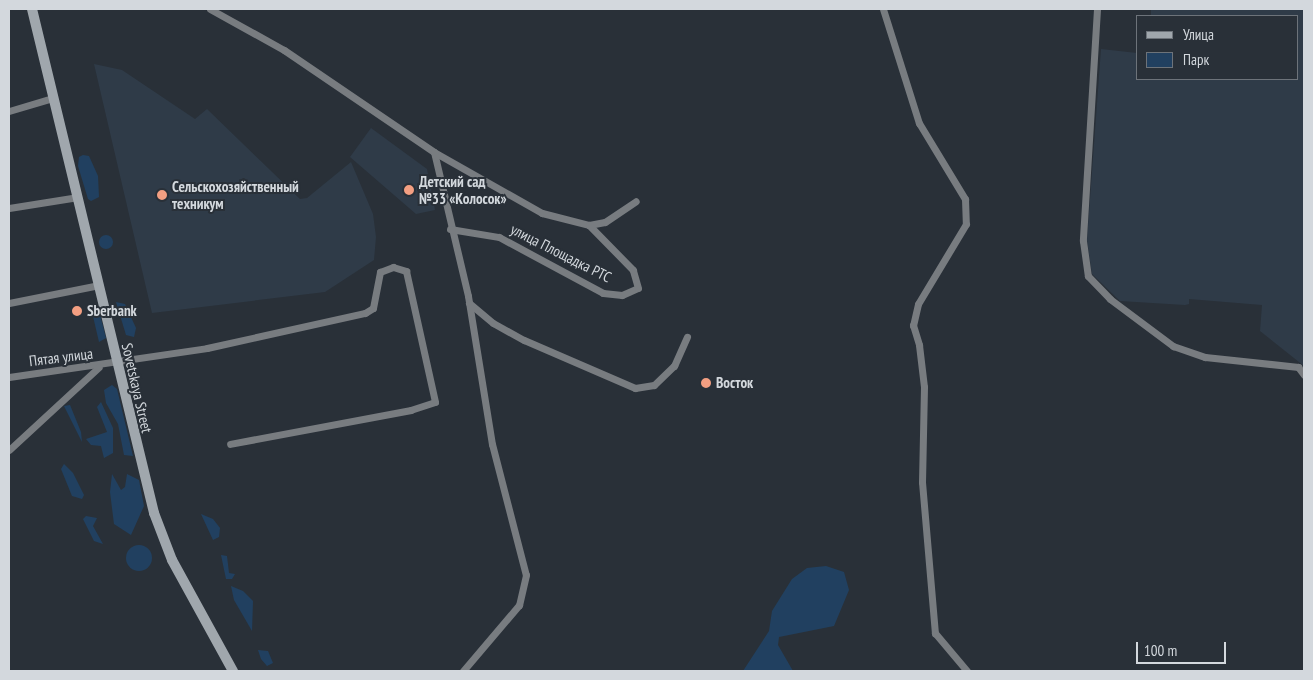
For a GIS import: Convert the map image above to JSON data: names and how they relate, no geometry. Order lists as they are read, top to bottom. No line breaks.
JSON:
{"streets":{"main road":["Sovetskaya Street"],"street":["улица Площадка РТС","Пятая улица"]},"crossings":[["Пятая улица","Sovetskaya Street"]],"places":["Детский сад №33 «Колосок»","Сельскохозяйственный техникум","Sberbank","Восток"],"legend":["Улица","Парк"],"scale_bar":"100 m"}
